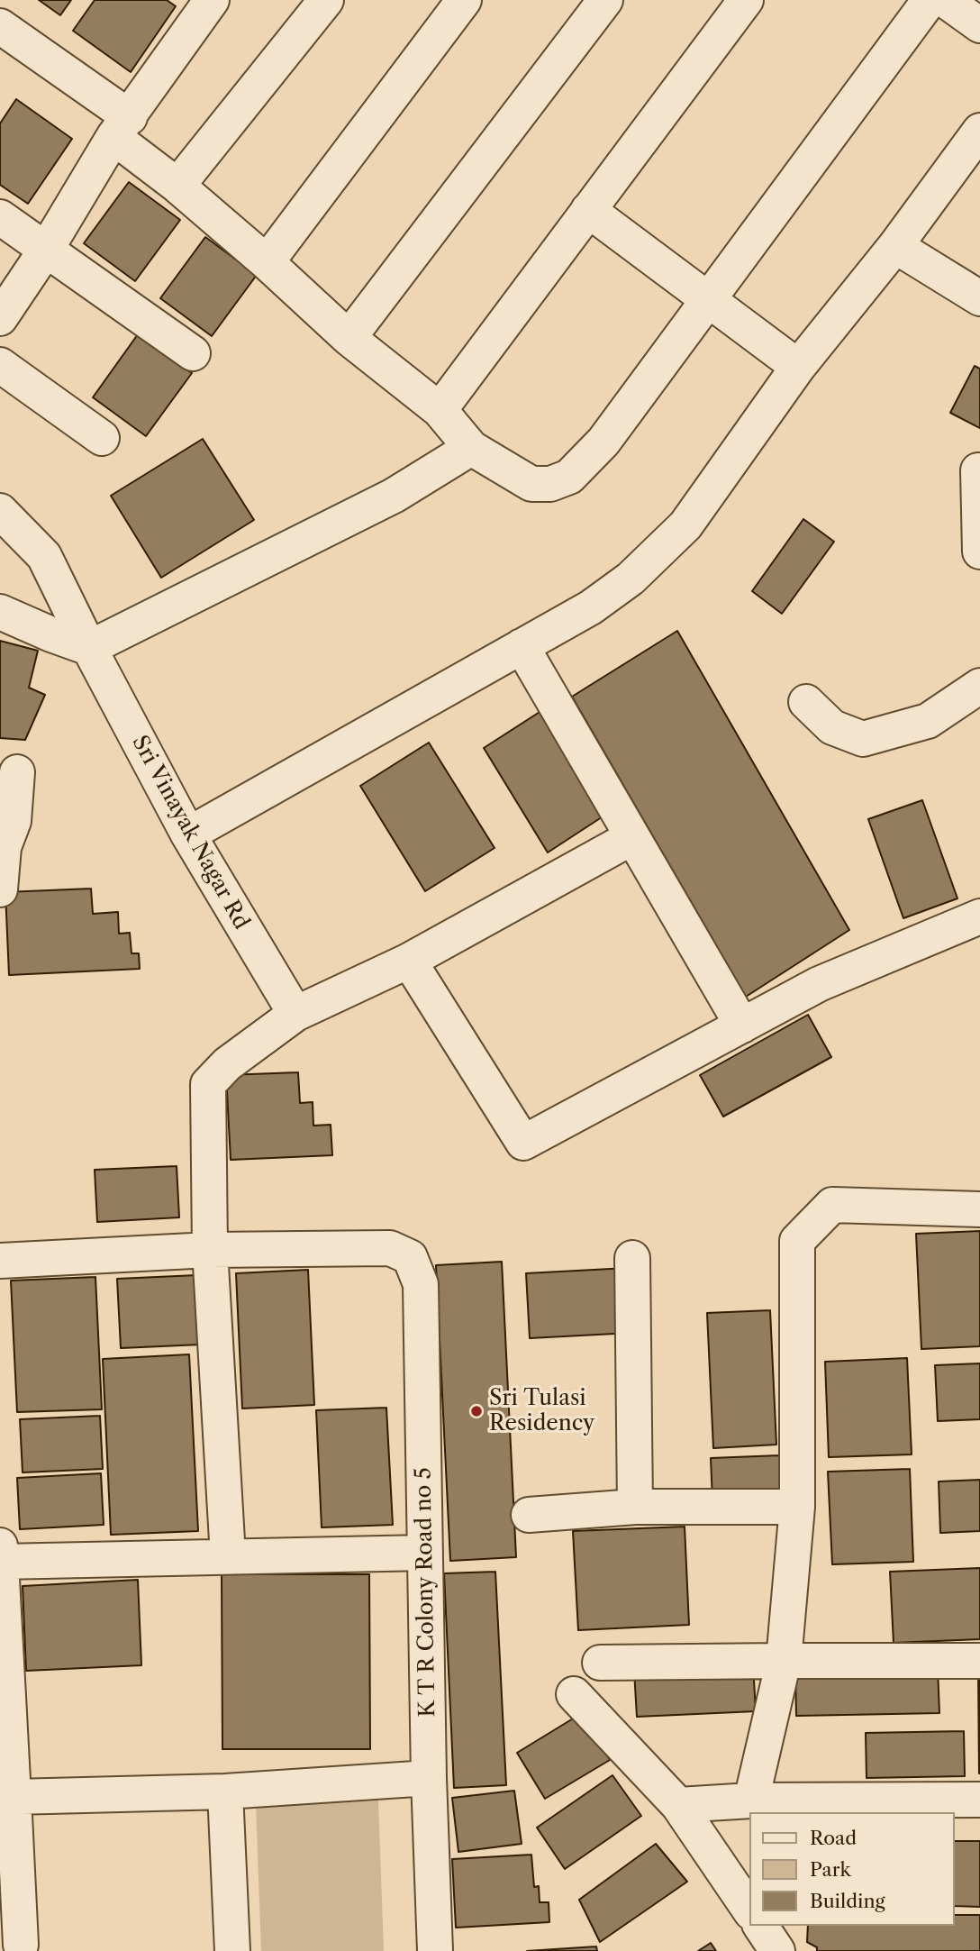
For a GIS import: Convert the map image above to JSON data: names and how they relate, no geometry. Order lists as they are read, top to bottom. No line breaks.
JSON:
{"streets":{"street":["Sri Vinayak Nagar Rd","K T R Colony Road no 5"]},"places":["Sri Tulasi Residency"],"legend":["Road","Park","Building"]}
